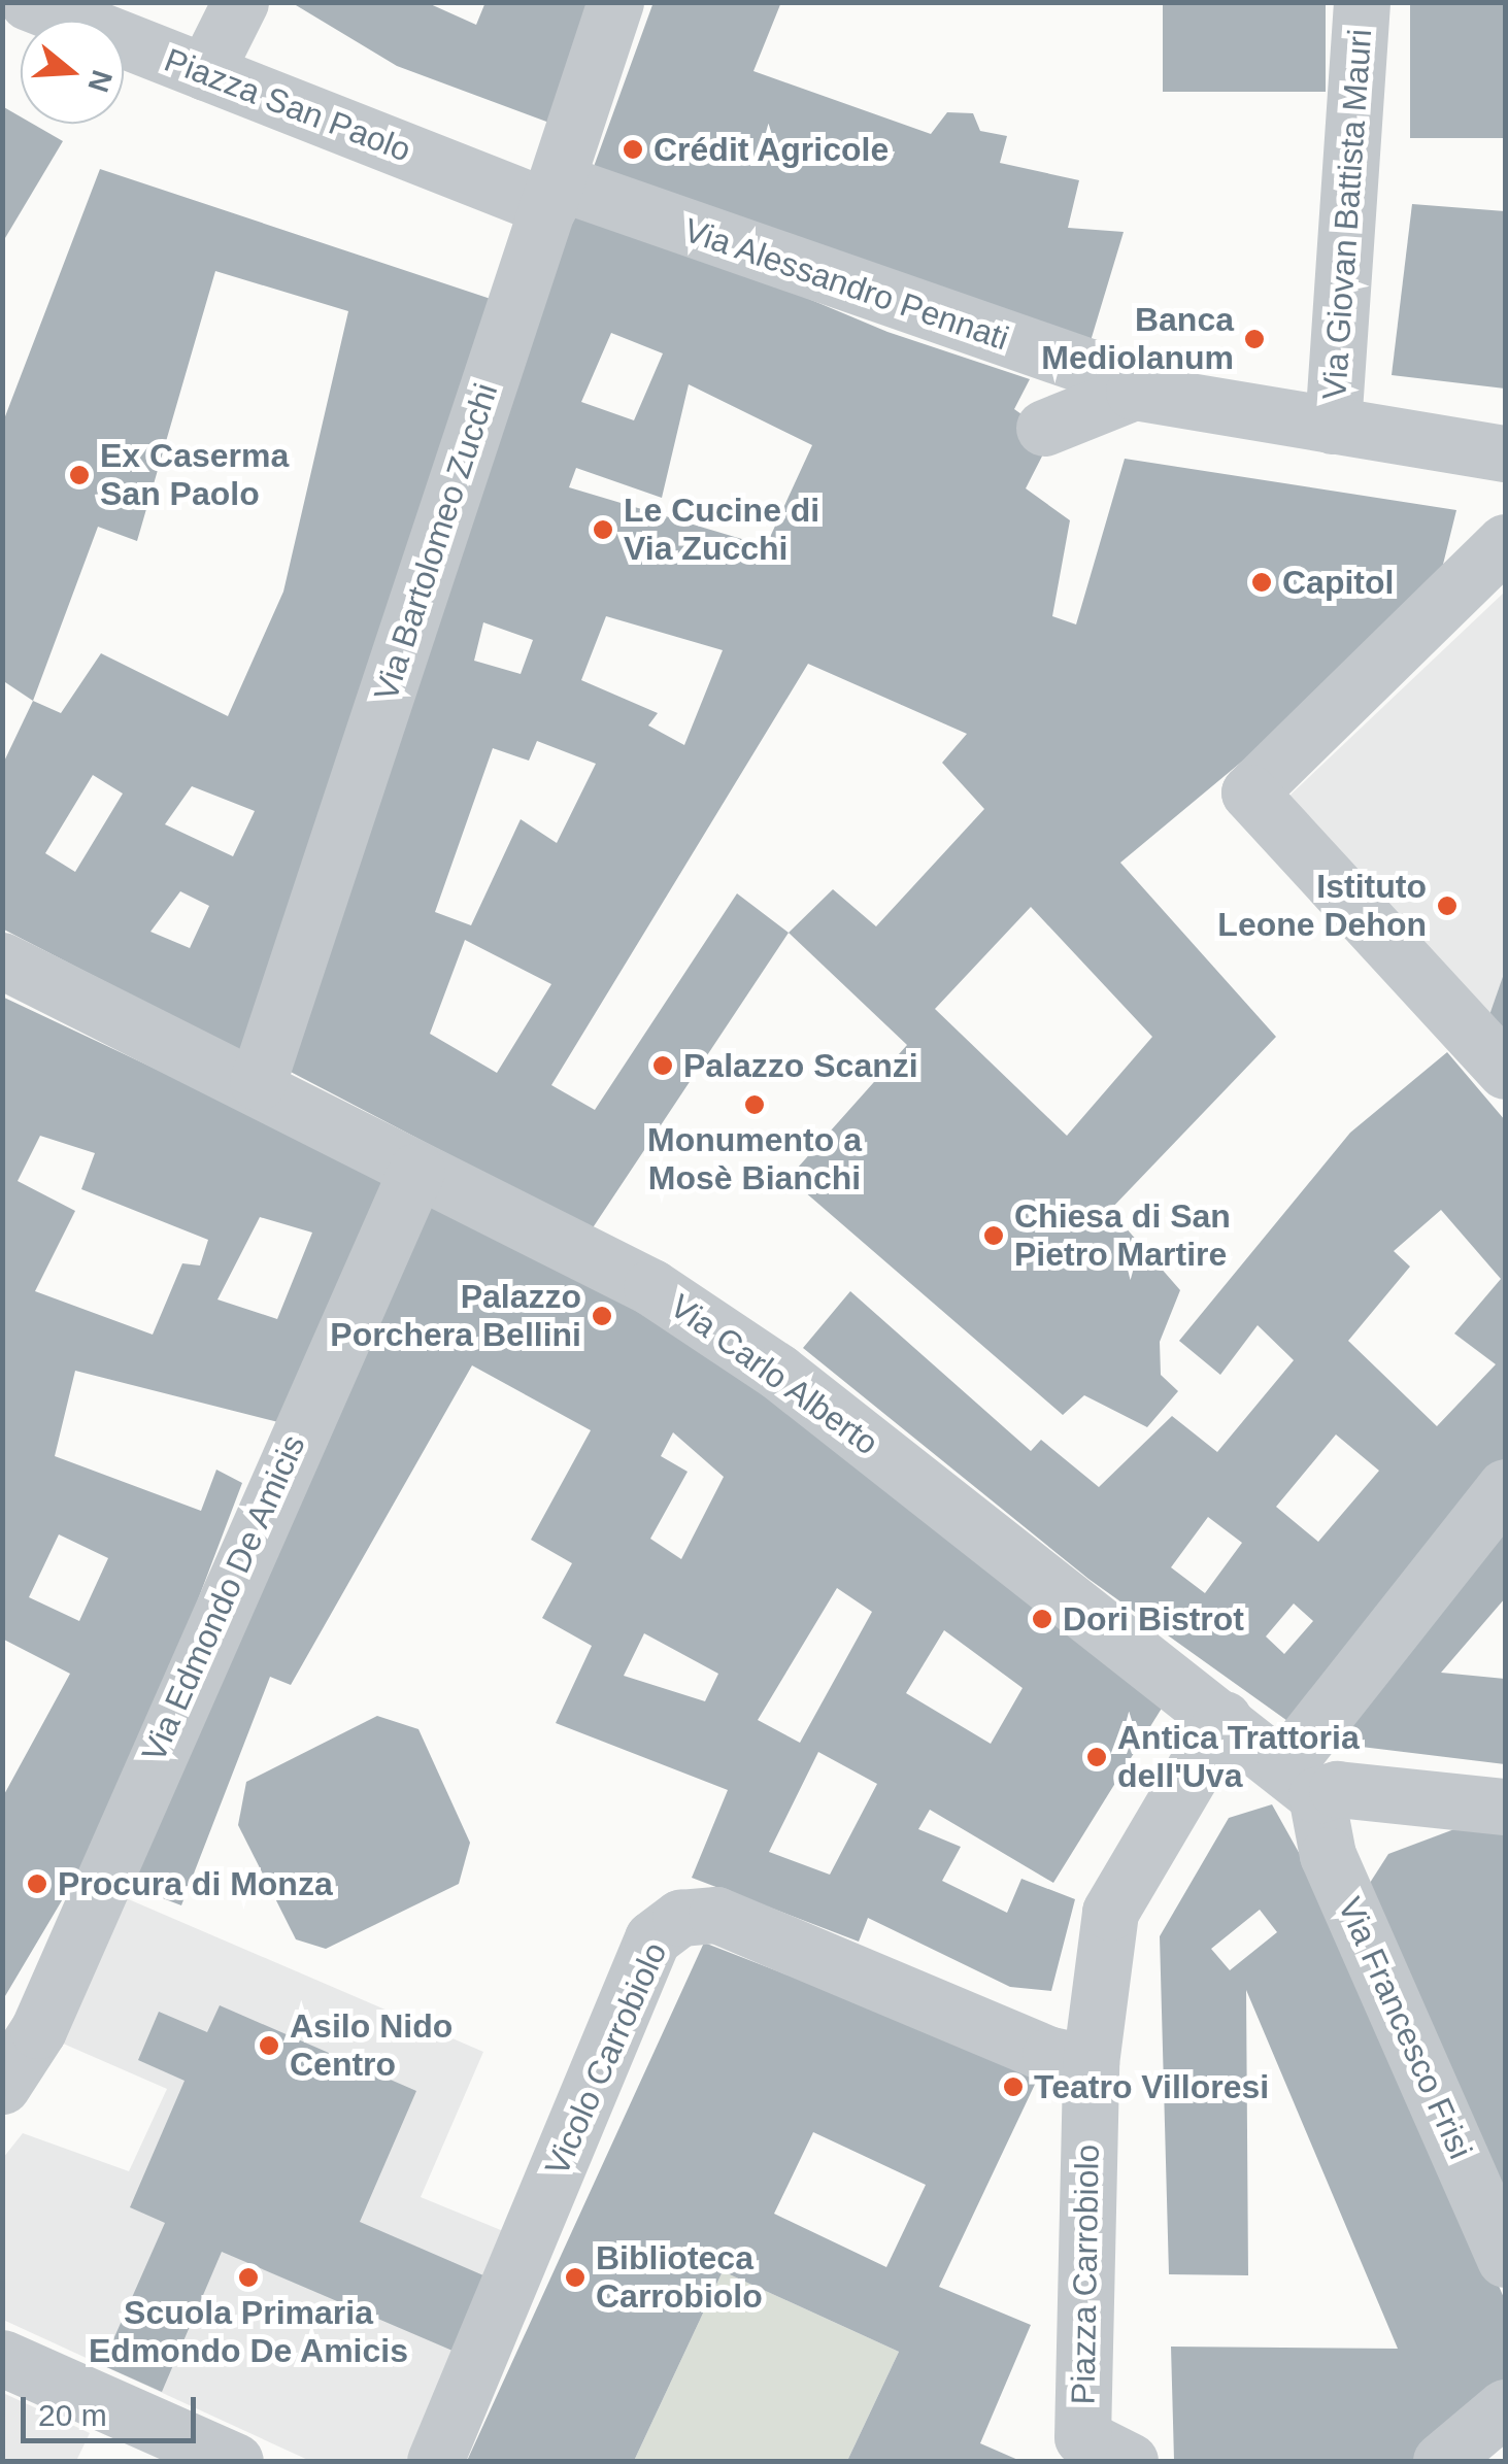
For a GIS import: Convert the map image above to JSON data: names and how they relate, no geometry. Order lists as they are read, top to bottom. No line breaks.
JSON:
{"streets":{"street":["Piazza San Paolo","Via Giovan Battista Mauri","Via Alessandro Pennati","Via Bartolomeo Zucchi","Via Carlo Alberto","Via Edmondo De Amicis","Via Francesco Frisi","Vicolo Carrobiolo","Piazza Carrobiolo"]},"crossings":[["Piazza San Paolo","Via Alessandro Pennati"],["Piazza San Paolo","Via Bartolomeo Zucchi"],["Via Giovan Battista Mauri","Via Alessandro Pennati"],["Via Alessandro Pennati","Via Bartolomeo Zucchi"],["Via Bartolomeo Zucchi","Via Carlo Alberto"],["Via Carlo Alberto","Via Edmondo De Amicis"],["Via Carlo Alberto","Via Francesco Frisi"],["Via Carlo Alberto","Piazza Carrobiolo"],["Vicolo Carrobiolo","Piazza Carrobiolo"]],"places":["Crédit Agricole","Banca Mediolanum","Ex Caserma San Paolo","Le Cucine di Via Zucchi","Capitol","Istituto Leone Dehon","Palazzo Scanzi","Monumento a Mosè Bianchi","Chiesa di San Pietro Martire","Palazzo Porchera Bellini","Dori Bistrot","Antica Trattoria dell'Uva","Procura di Monza","Asilo Nido Centro","Teatro Villoresi","Scuola Primaria Edmondo De Amicis","Biblioteca Carrobiolo"],"scale_bar":"20 m","north":"right"}
